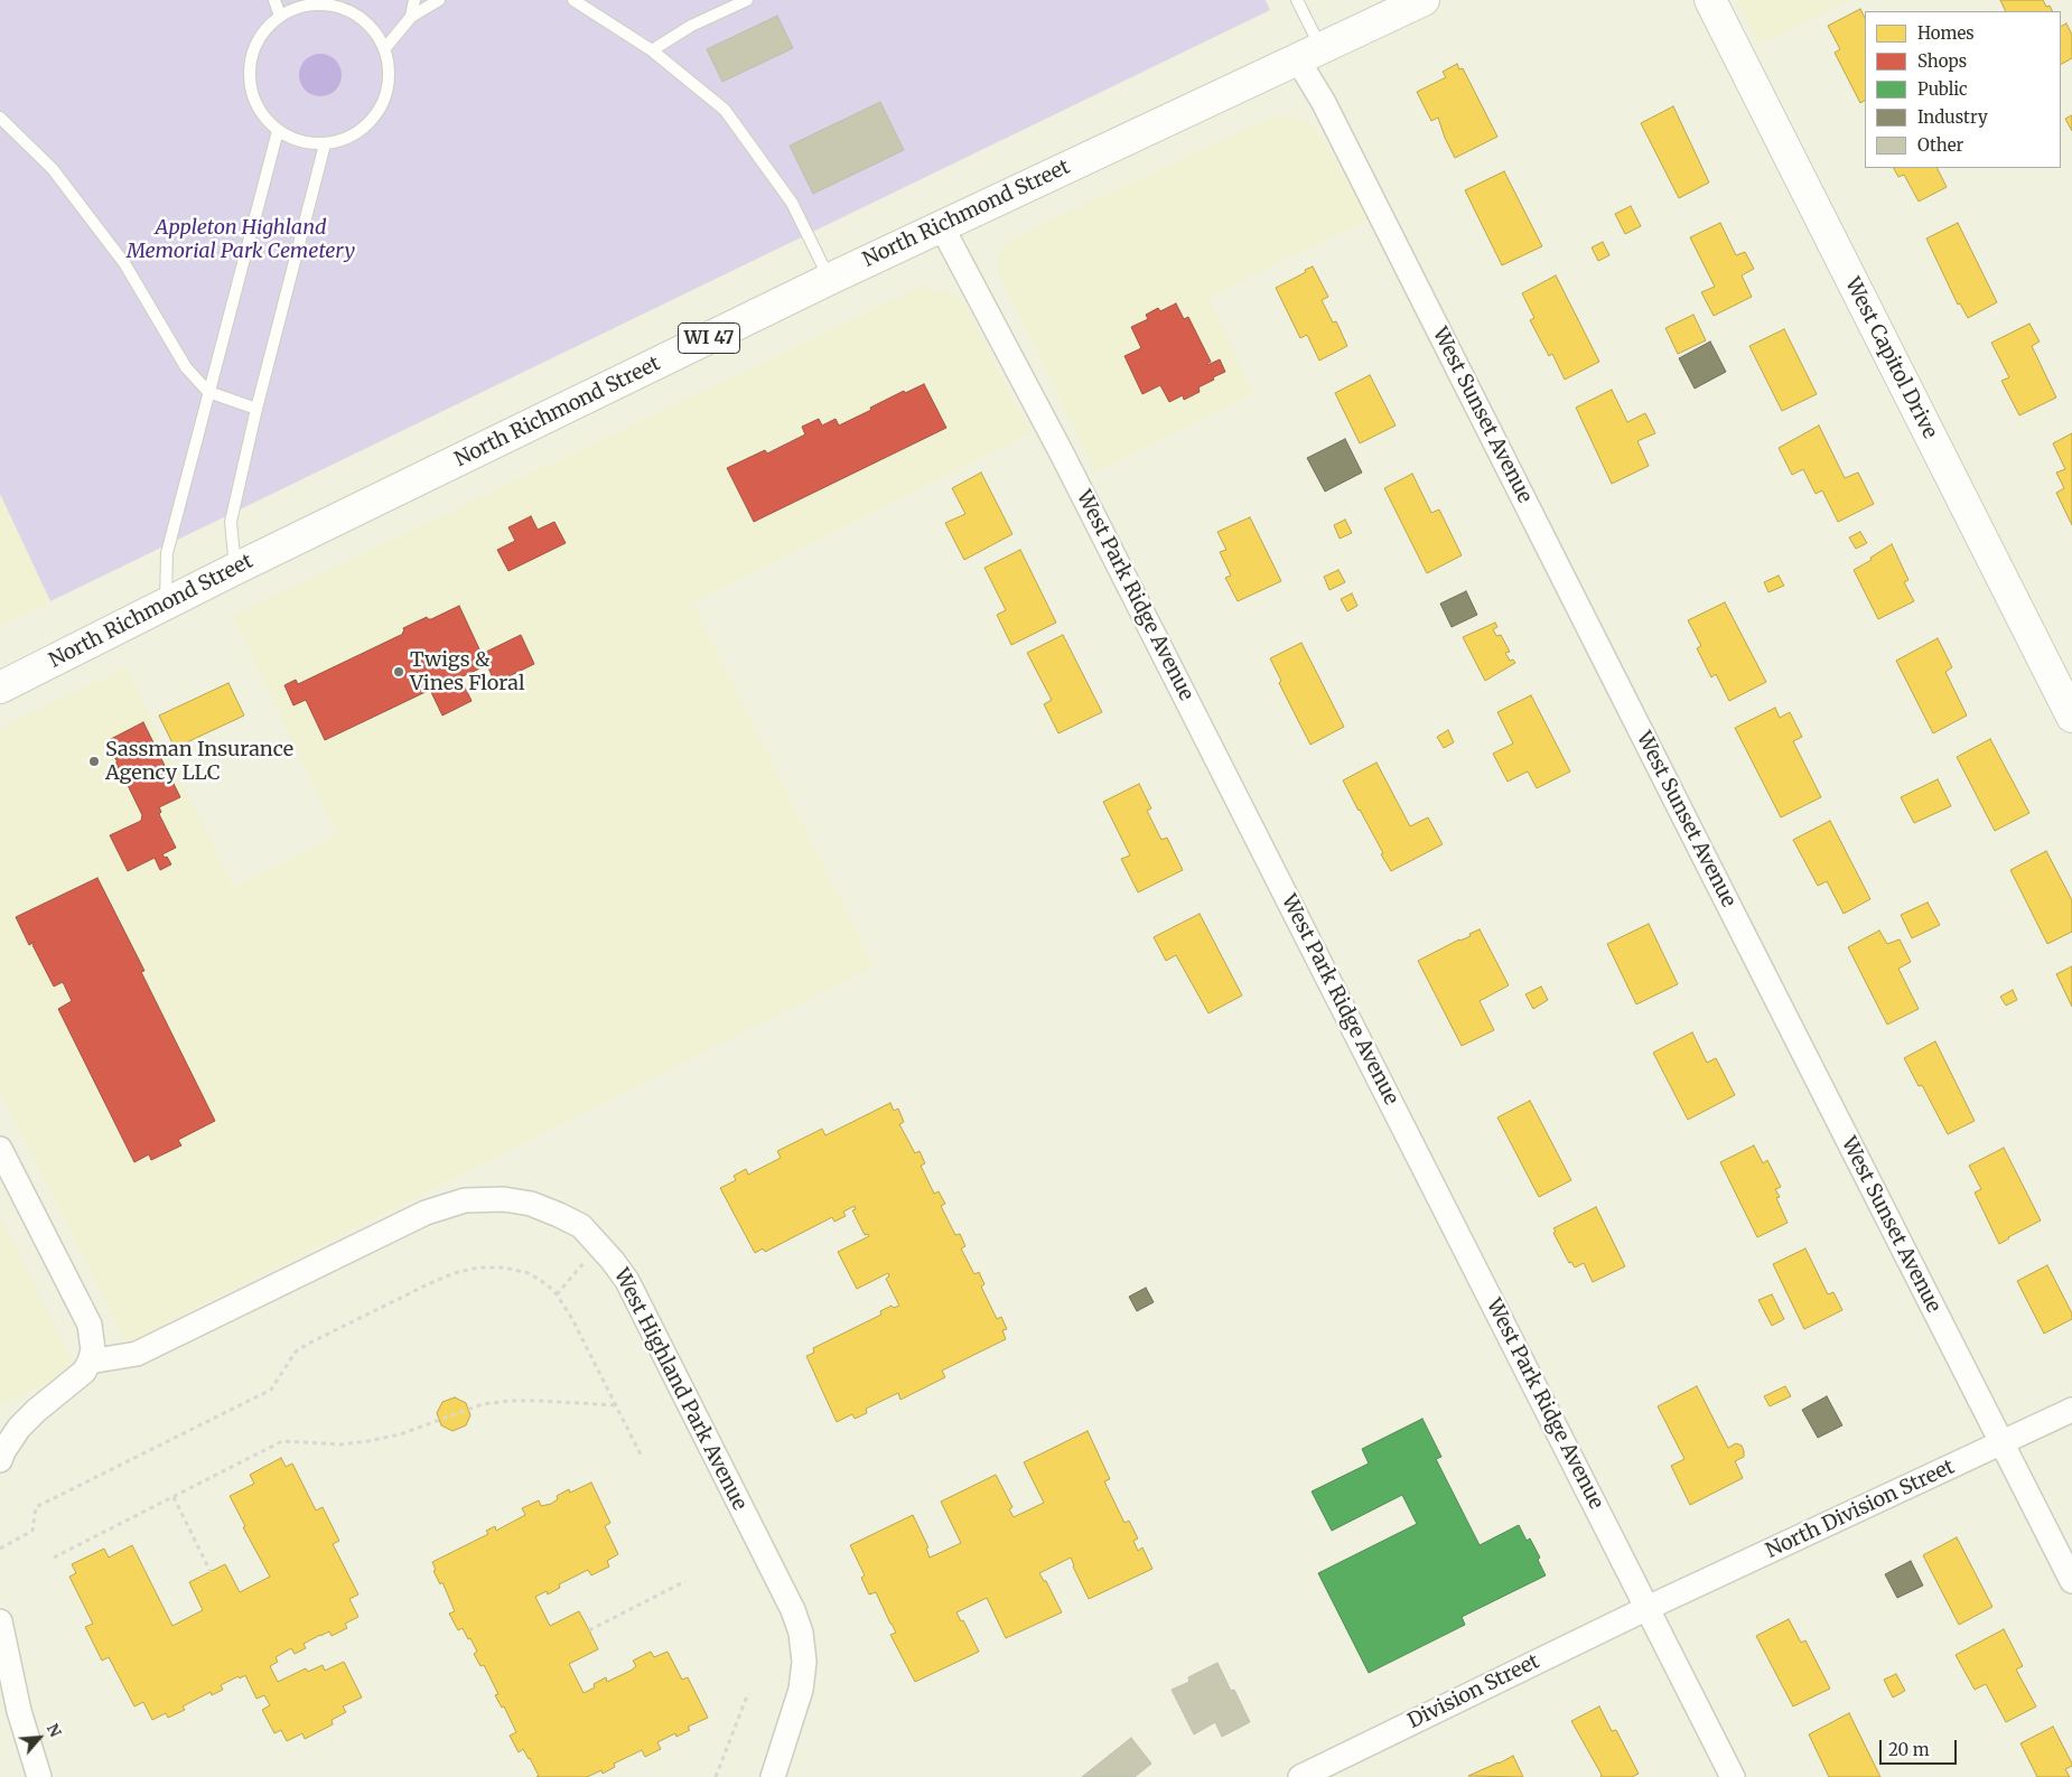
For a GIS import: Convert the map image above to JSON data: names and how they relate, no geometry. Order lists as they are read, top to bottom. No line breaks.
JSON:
{"streets":{"main road":["North Richmond Street","WI 47","West Capitol Drive"],"street":["West Sunset Avenue","West Park Ridge Avenue","West Highland Park Avenue","North Division Street","Division Street"]},"crossings":[["North Richmond Street","West Sunset Avenue"],["North Richmond Street","West Park Ridge Avenue"],["West Sunset Avenue","North Division Street"],["West Park Ridge Avenue","North Division Street"],["West Park Ridge Avenue","Division Street"],["North Division Street","Division Street"]],"parks":["Appleton Highland Memorial Park Cemetery"],"places":["Twigs & Vines Floral","Sassman Insurance Agency LLC"],"legend":["Homes","Shops","Public","Industry","Other"],"scale_bar":"20 m","north":"top right"}
